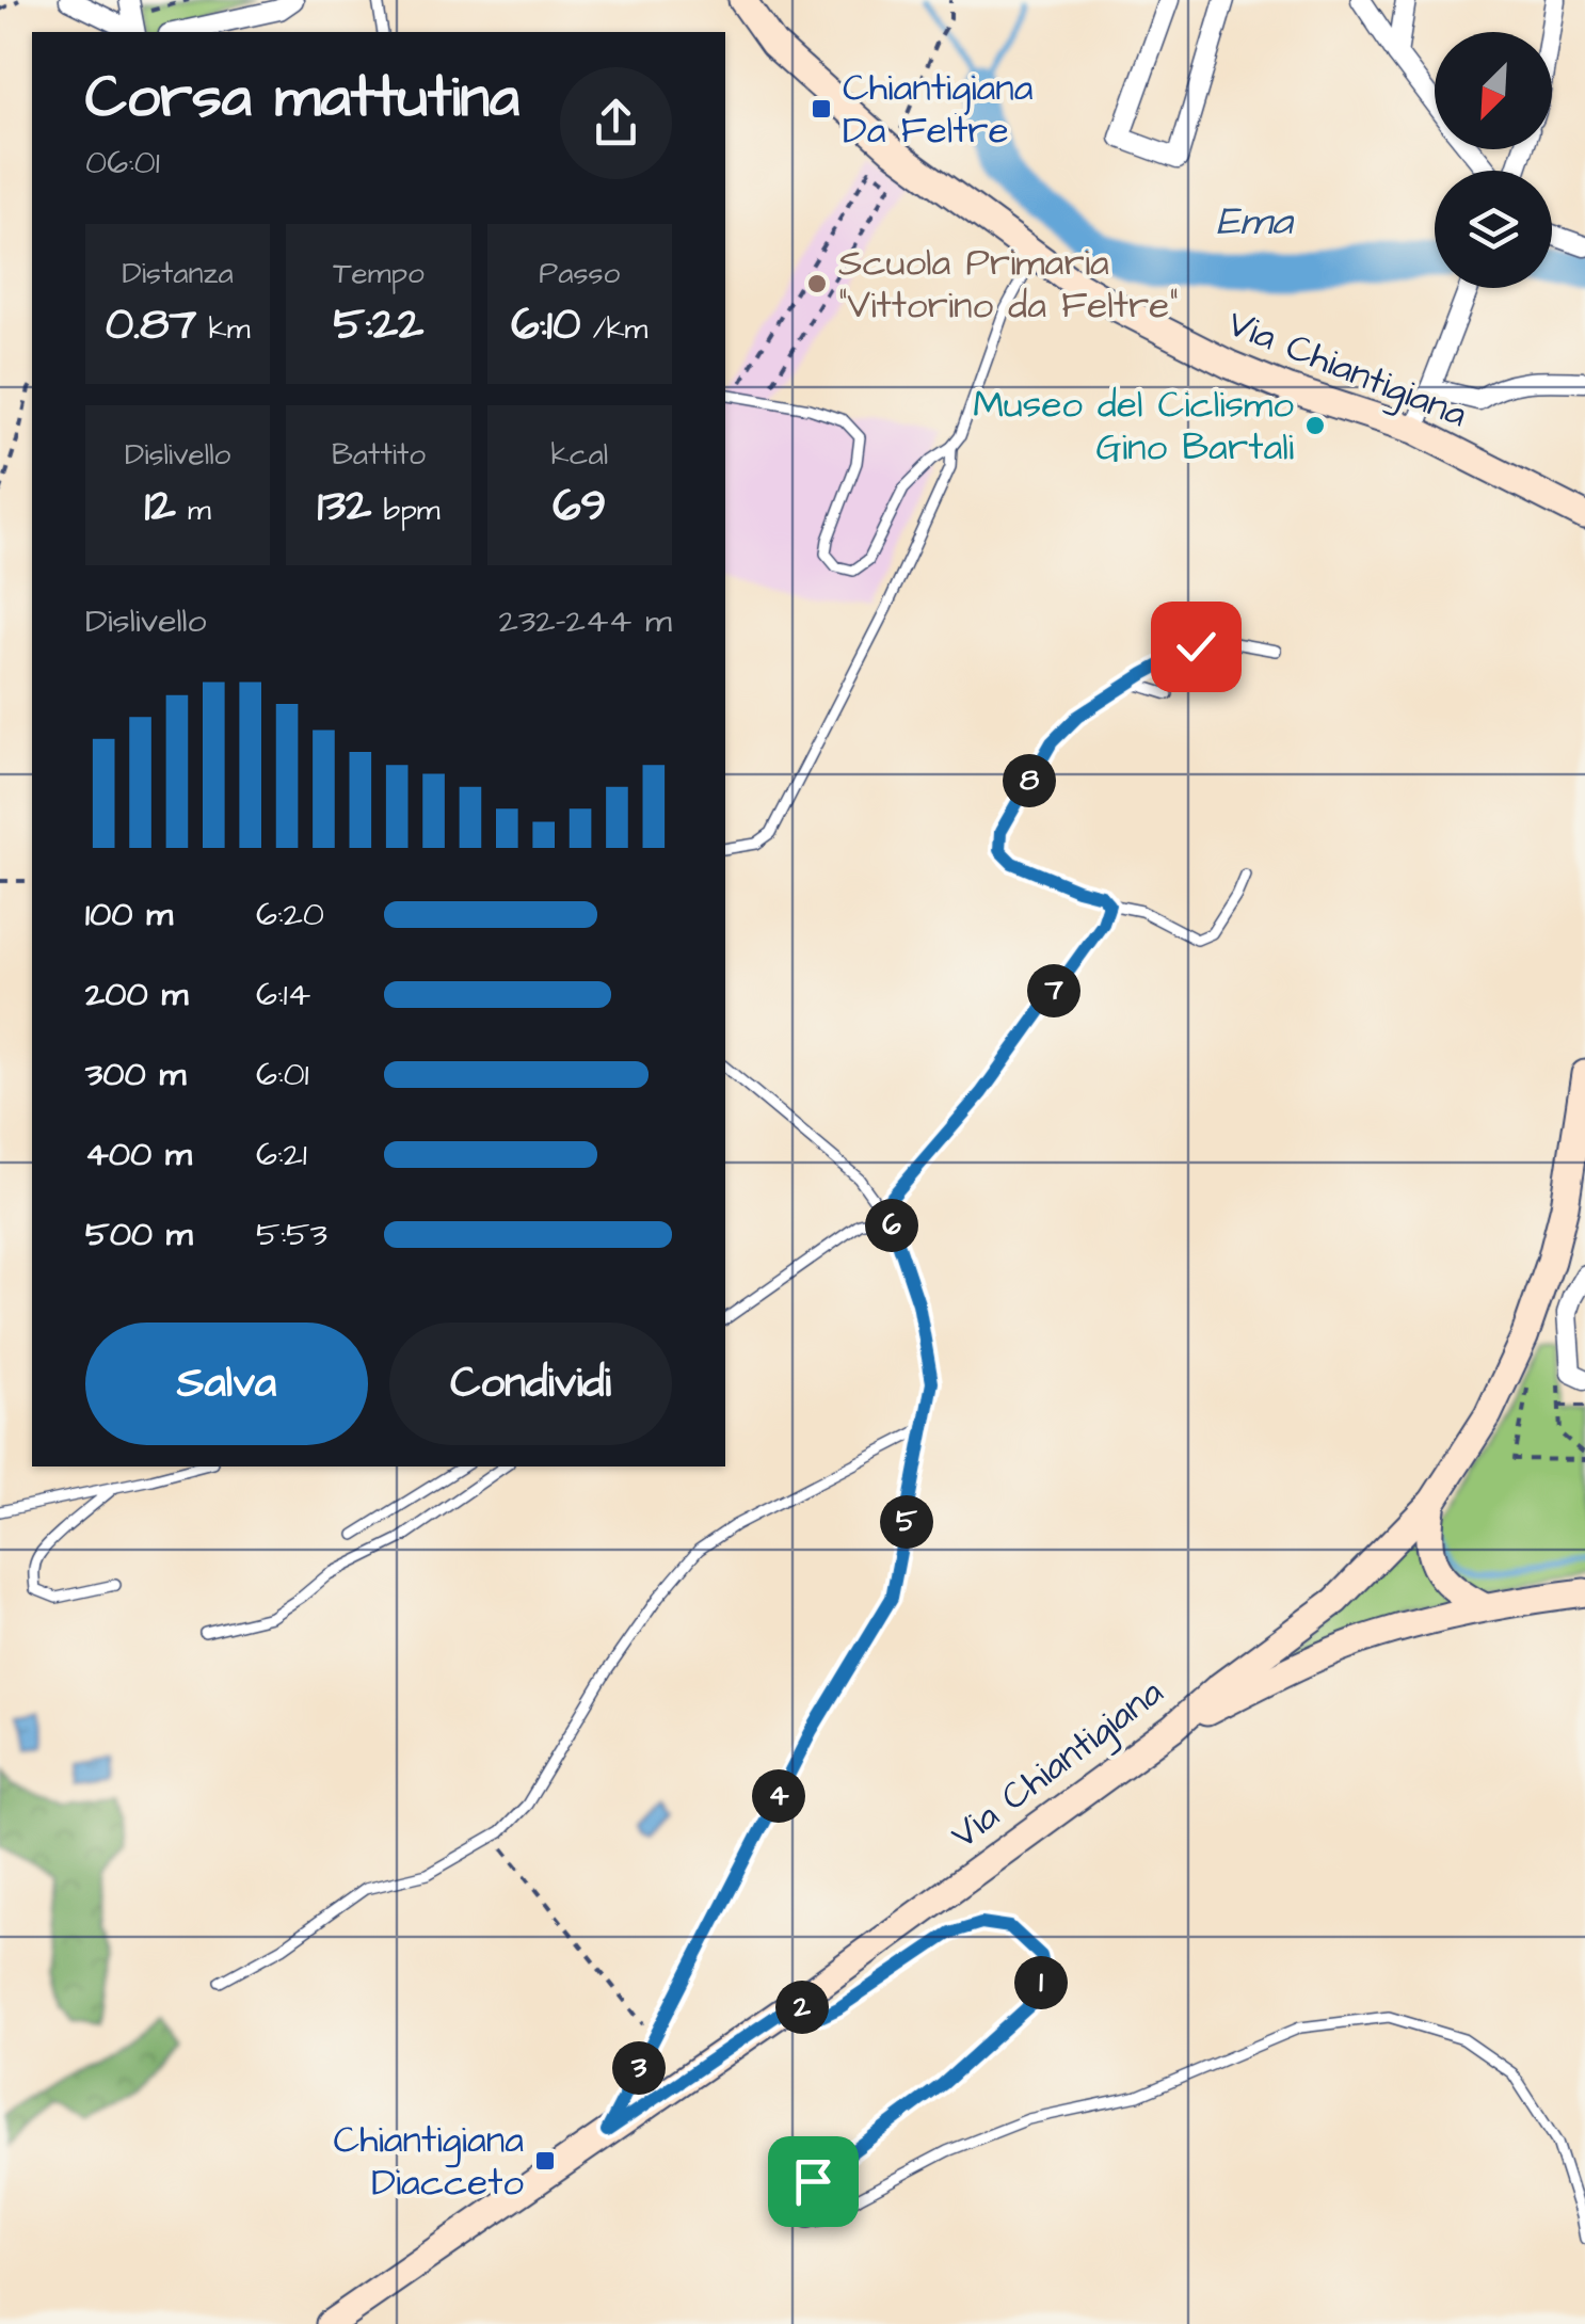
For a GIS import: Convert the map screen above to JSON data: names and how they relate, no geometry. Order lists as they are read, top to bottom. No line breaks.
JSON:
{"streets":{"street":["Via Chiantigiana"]},"water":["Ema"],"places":{"transit":["Chiantigiana Da Feltre","Chiantigiana Diacceto"],"other":["Scuola Primaria \"Vittorino da Feltre\"","Museo del Ciclismo Gino Bartali"]},"north":"bottom left","page":{"heading":["Corsa mattutina","06:01"],"stats":[["Distanza","0.87 km"],["Tempo","5:22"],["Passo","6:10 /km"],["Dislivello","12 m"],["Battito","132 bpm"],["kcal","69"]],"chart":["Dislivello","232–244 m"],"pins":["8","7","6","5","4","1","2","3"],"list":[{"name":"100 m","note":"6:20"},{"name":"200 m","note":"6:14"},{"name":"300 m","note":"6:01"},{"name":"400 m","note":"6:21"},{"name":"500 m","note":"5:53"}],"buttons":["Salva","Condividi"]}}
